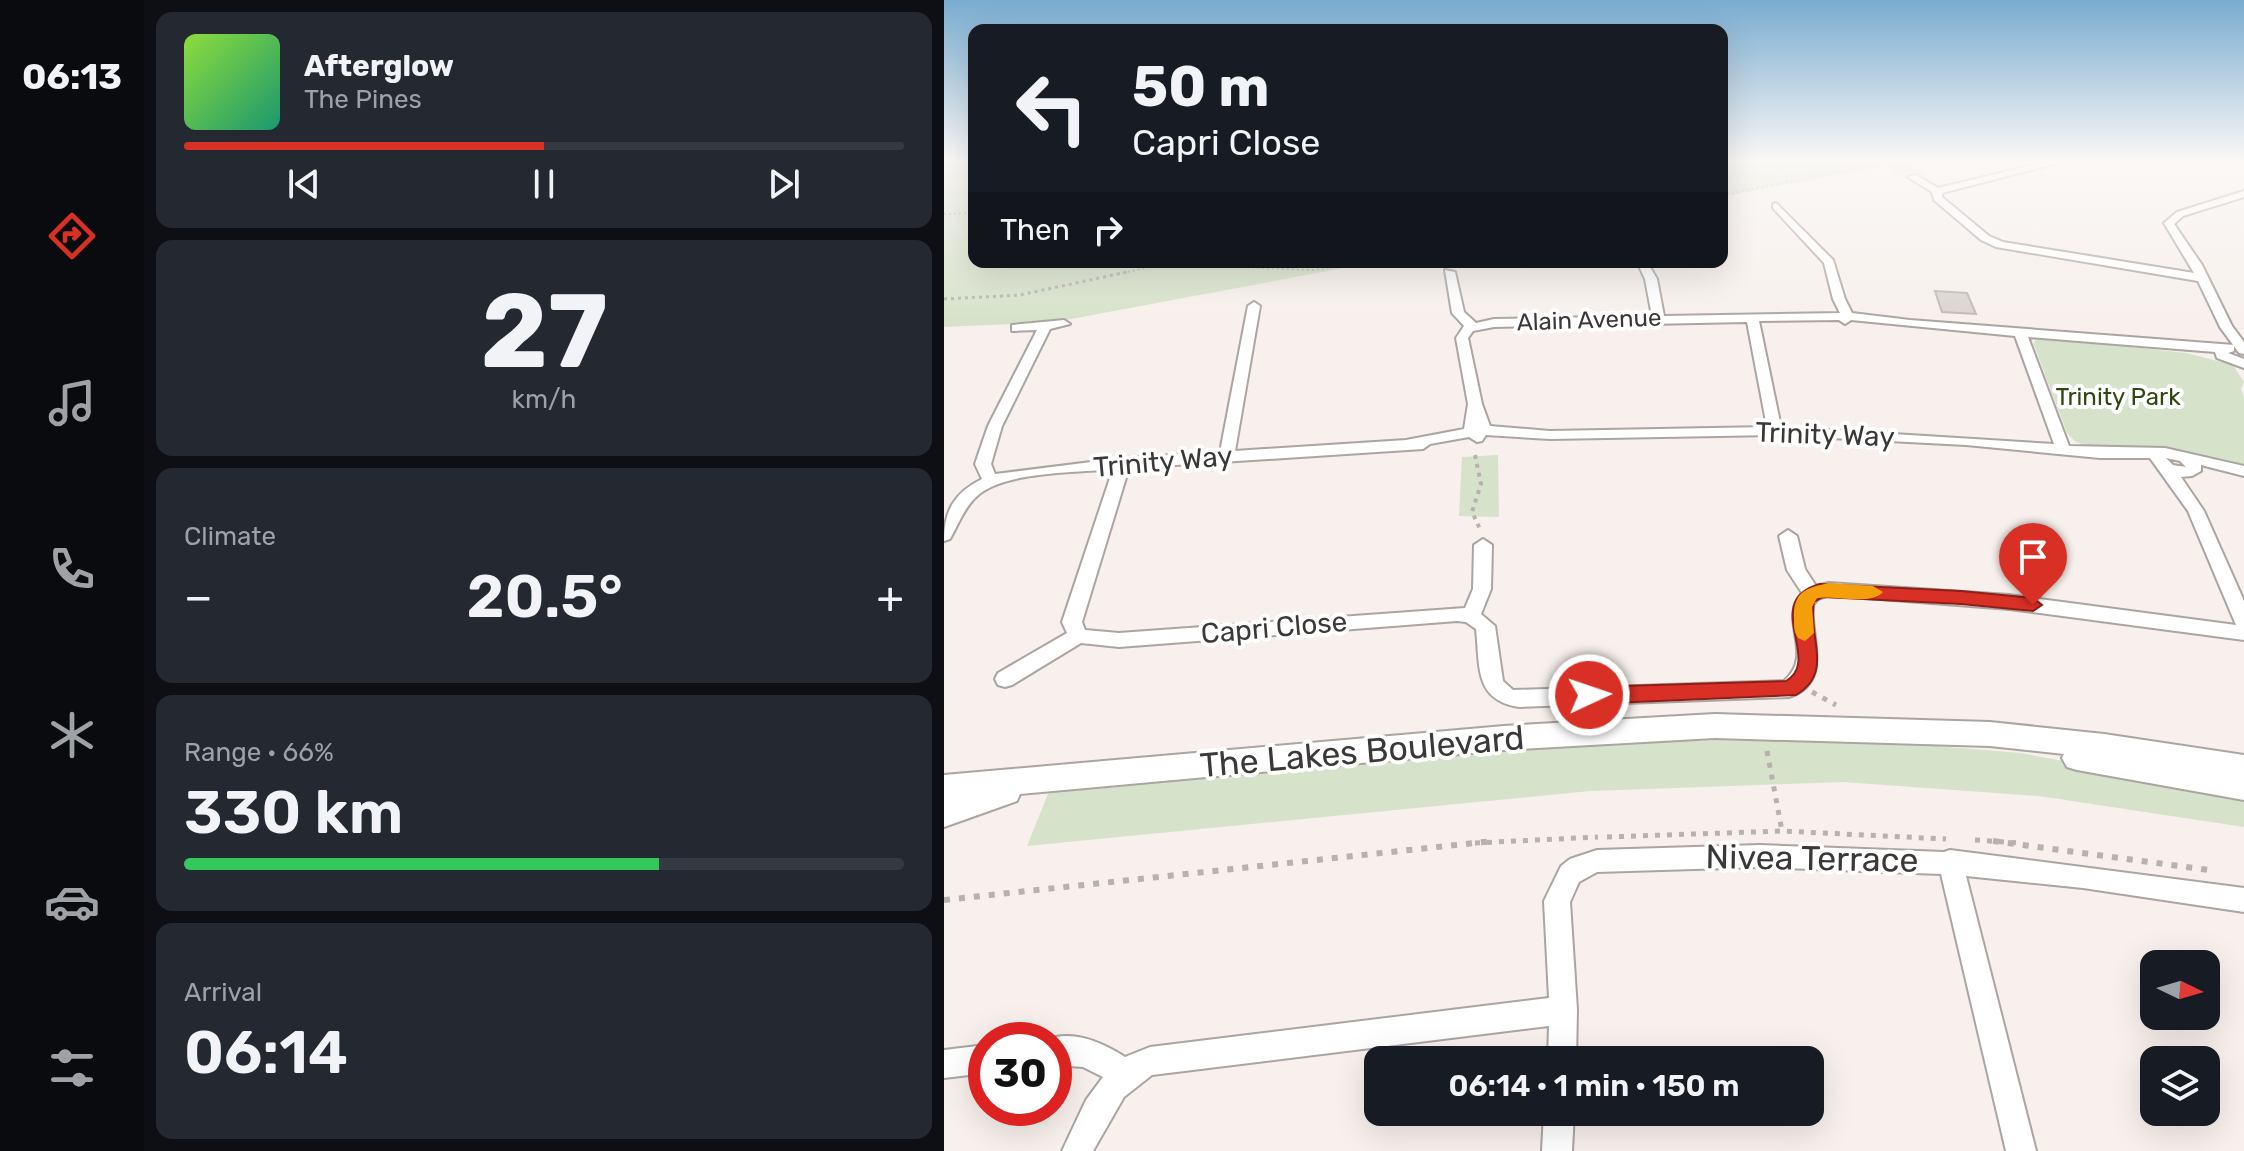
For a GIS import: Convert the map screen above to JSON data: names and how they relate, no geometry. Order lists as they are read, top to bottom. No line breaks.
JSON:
{"streets":{"street":["Alain Avenue","Trinity Way","Capri Close","The Lakes Boulevard","Nivea Terrace"]},"parks":["Trinity Park"],"north":"right","page":{"tabs":"06:13","turn":["50 m","Capri Close"],"song":["Afterglow","The Pines"],"then":"Then","tile":[["27","km/h"],"Climate",["Range · 66%","330 km"],["Arrival","06:14"]],"heat":["−","20.5°","+"],"limit":"30","trip":"06:14 · 1 min · 150 m"}}
